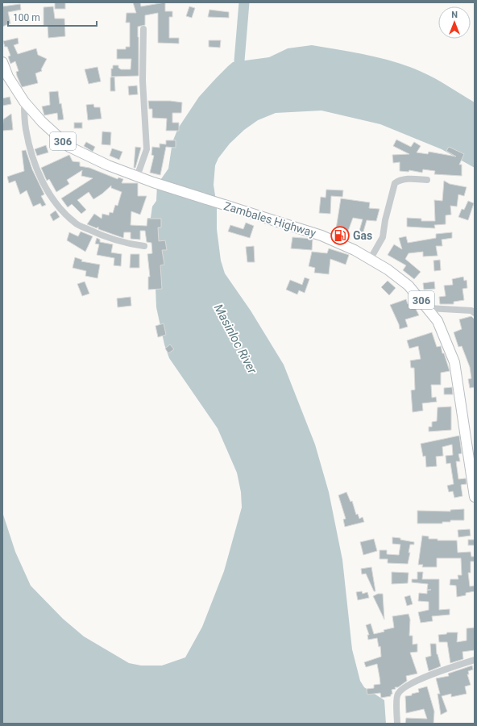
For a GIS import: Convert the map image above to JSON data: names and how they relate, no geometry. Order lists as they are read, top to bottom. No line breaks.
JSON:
{"streets":{"main road":["306","Zambales Highway"]},"water":["Masinloc River"],"places":{"fuel station":["Gas"]},"scale_bar":"100 m","north":"top"}
